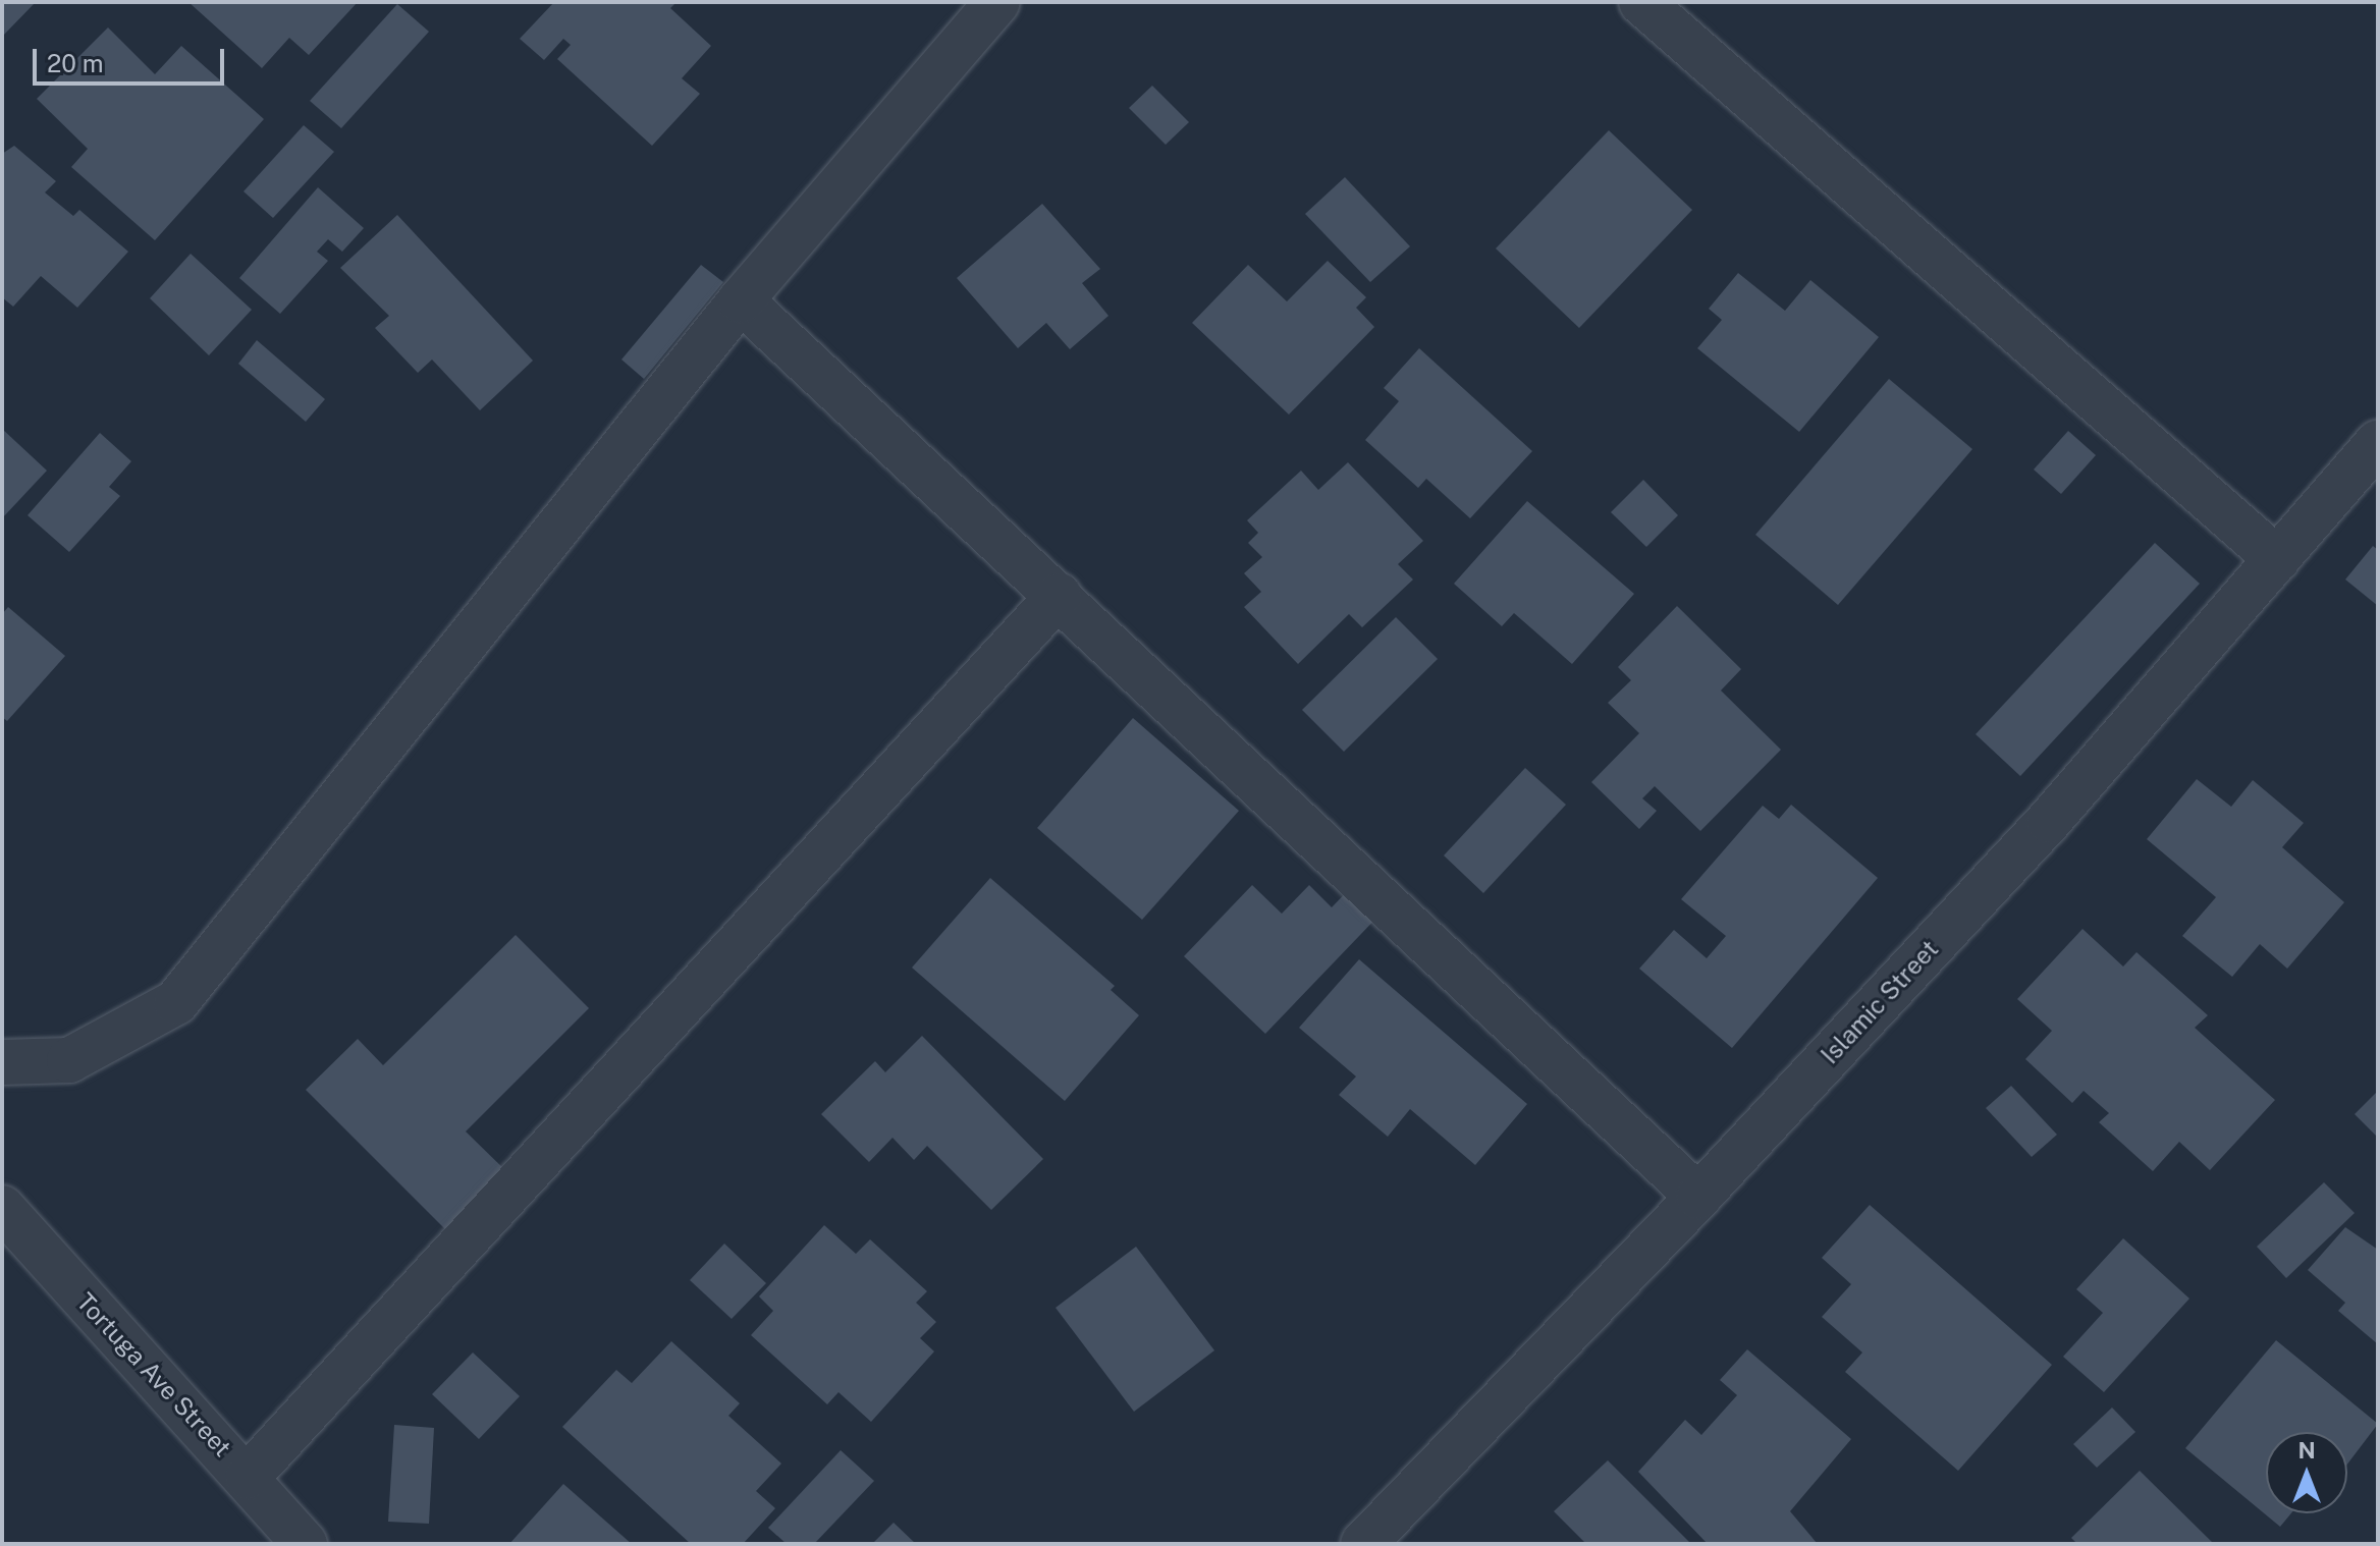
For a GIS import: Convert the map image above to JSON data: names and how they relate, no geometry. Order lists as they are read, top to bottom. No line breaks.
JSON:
{"streets":{"street":["Islamic Street","Tortuga Ave Street"]},"scale_bar":"20 m","north":"top"}
